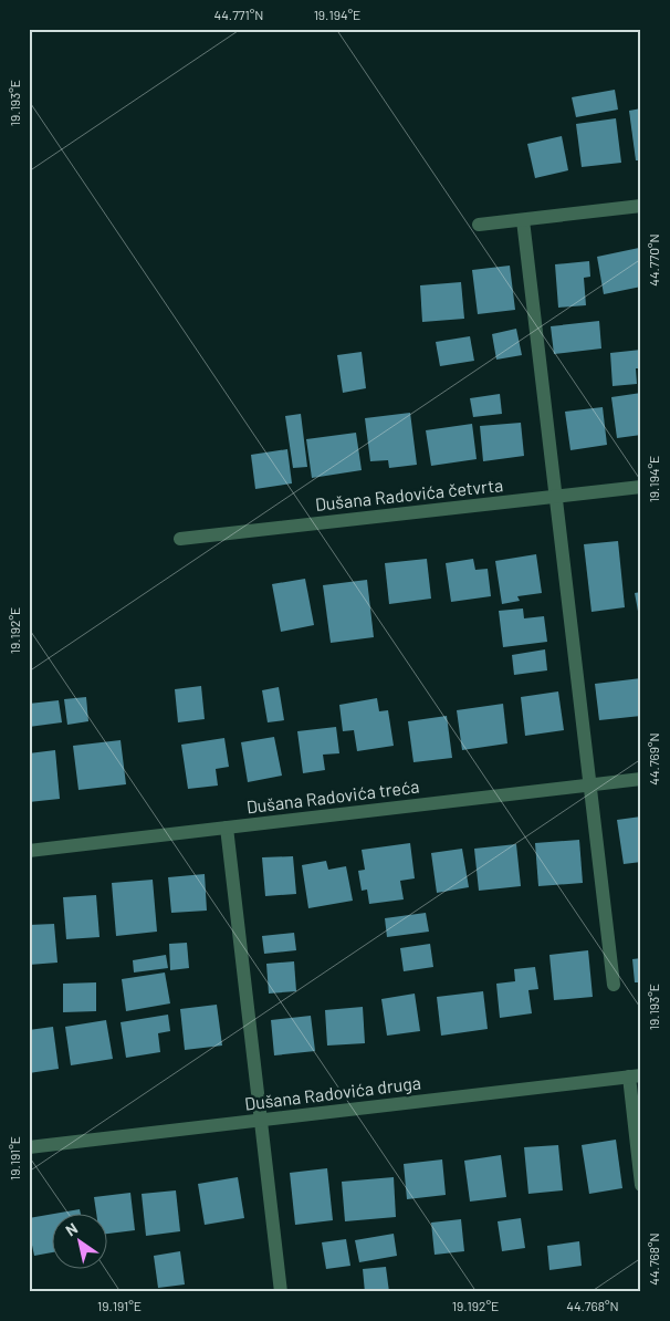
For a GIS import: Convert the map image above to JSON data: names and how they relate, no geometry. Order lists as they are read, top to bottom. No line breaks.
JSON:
{"streets":{"street":["Dušana Radovića četvrta","Dušana Radovića treća","Dušana Radovića druga"]},"north":"top left","coordinates":["44.771°N","19.194°E","19.193°E","44.770°N","19.192°E","44.769°N","19.191°E","44.768°N"]}
